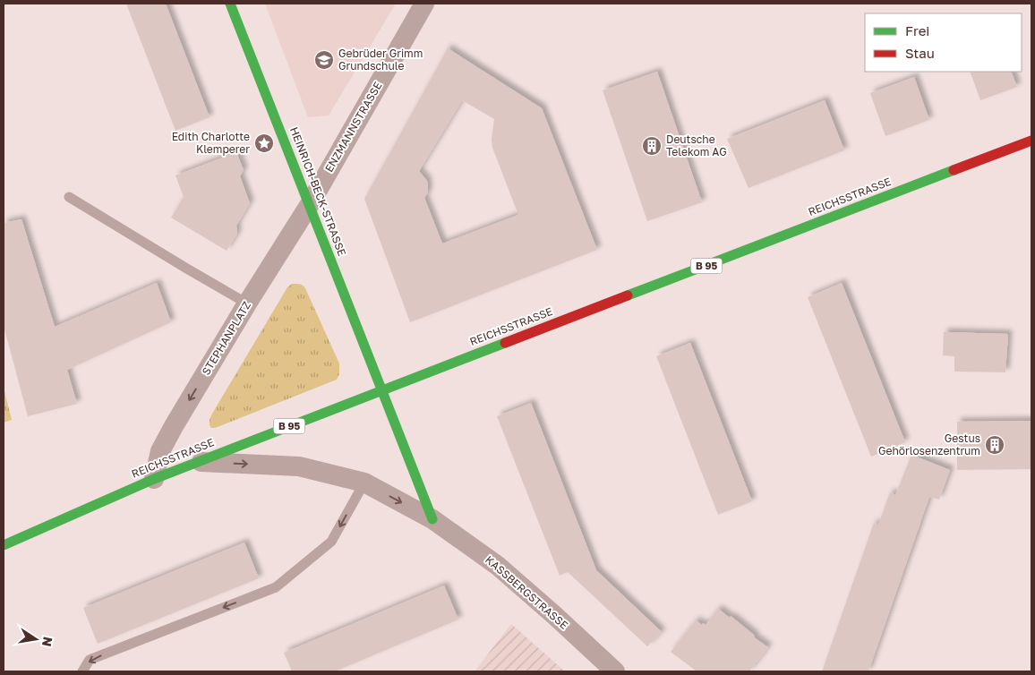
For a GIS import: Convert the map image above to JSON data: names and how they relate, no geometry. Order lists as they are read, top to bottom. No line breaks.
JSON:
{"streets":{"main road":["HEINRICH-BECK-STRASSE","REICHSSTRASSE","B 95"],"street":["ENZMANNSTRASSE","STEPHANPLATZ","KASSBERGSTRASSE"]},"crossings":[["ENZMANNSTRASSE","HEINRICH-BECK-STRASSE"],["ENZMANNSTRASSE","STEPHANPLATZ"],["HEINRICH-BECK-STRASSE","REICHSSTRASSE"],["HEINRICH-BECK-STRASSE","STEPHANPLATZ"],["REICHSSTRASSE","STEPHANPLATZ"],["REICHSSTRASSE","KASSBERGSTRASSE"]],"one_way":["STEPHANPLATZ","KASSBERGSTRASSE"],"places":{"school or university":["Gebrüder Grimm Grundschule"],"place":["Edith Charlotte Klemperer"],"building":["Deutsche Telekom AG","Gestus Gehörlosenzentrum"]},"legend":["Frei","Stau"],"north":"right"}
